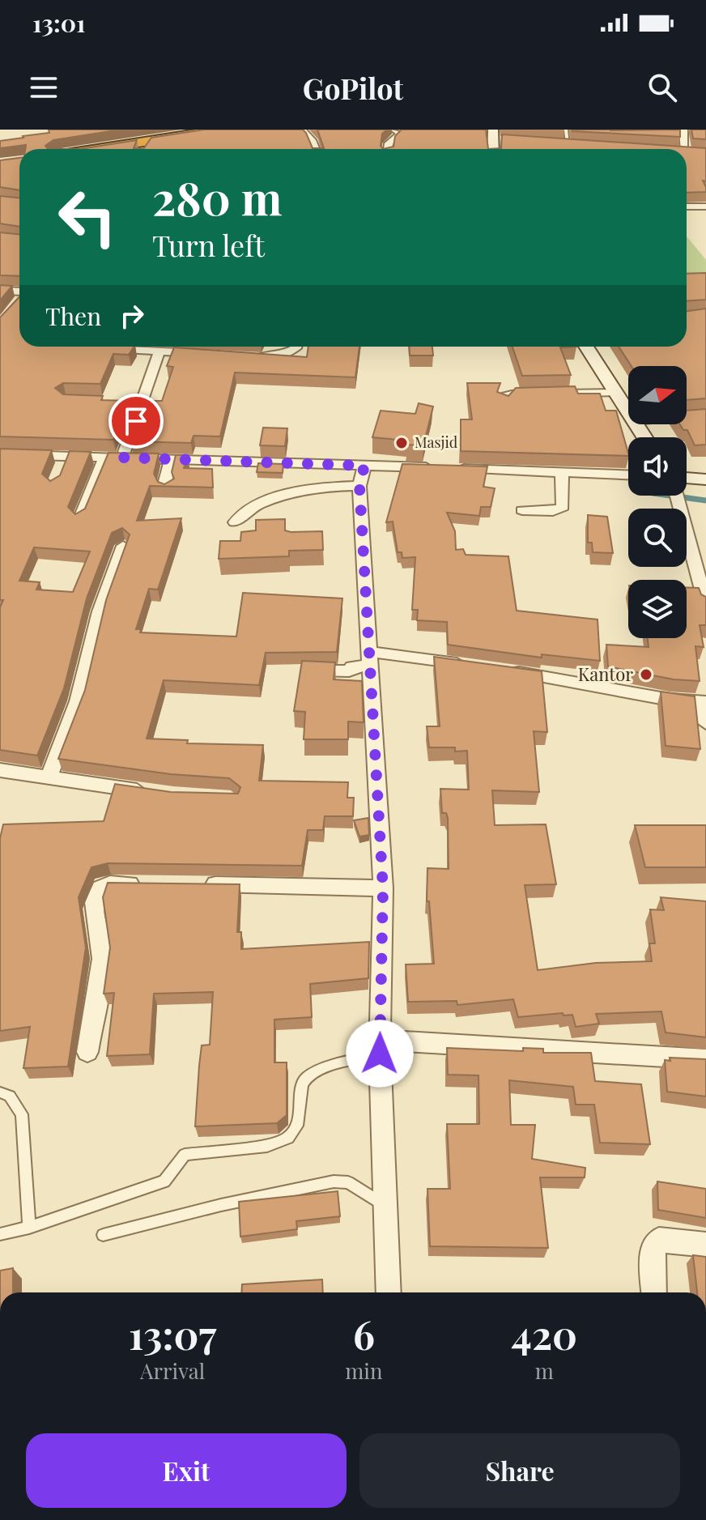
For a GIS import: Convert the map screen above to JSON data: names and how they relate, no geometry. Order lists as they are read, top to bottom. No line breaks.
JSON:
{"places":["Masjid","Kantor"],"north":"right","page":{"status":"13:01","header":"GoPilot","turn":["280 m","Turn left"],"then":"Then","eta":["13:07","Arrival","6","min","420","m"],"buttons":["Exit","Share"]}}
